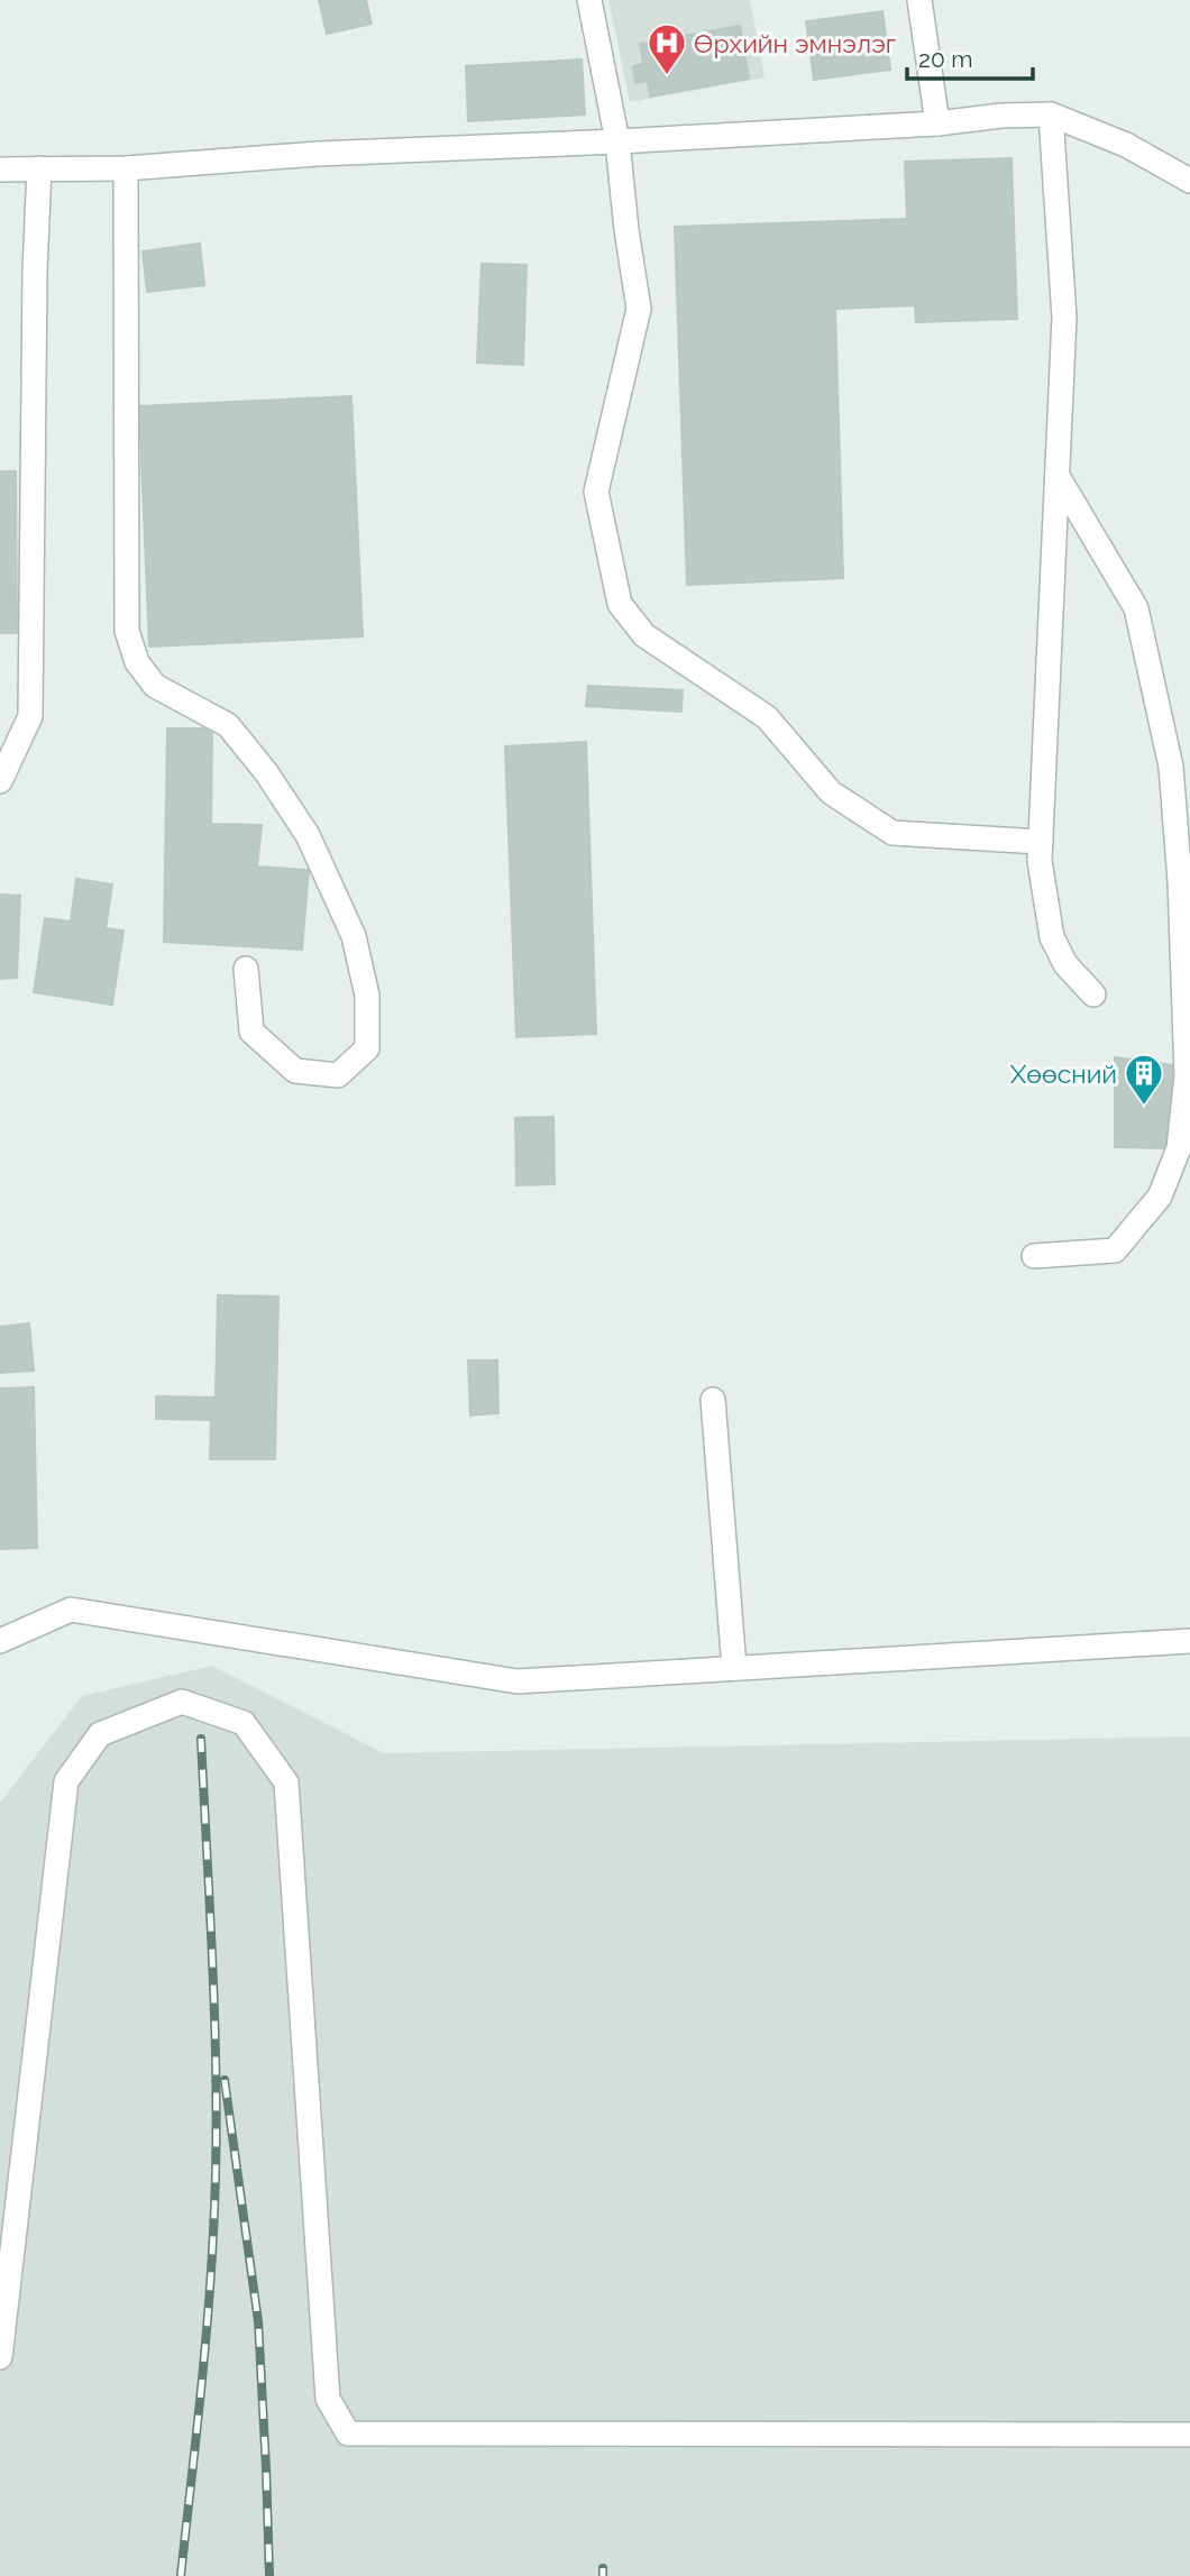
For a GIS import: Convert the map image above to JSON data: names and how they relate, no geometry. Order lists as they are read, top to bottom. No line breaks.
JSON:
{"places":{"hospital":["Өрхийн эмнэлэг"],"building":["Хөөсний"]},"scale_bar":"20 m"}
